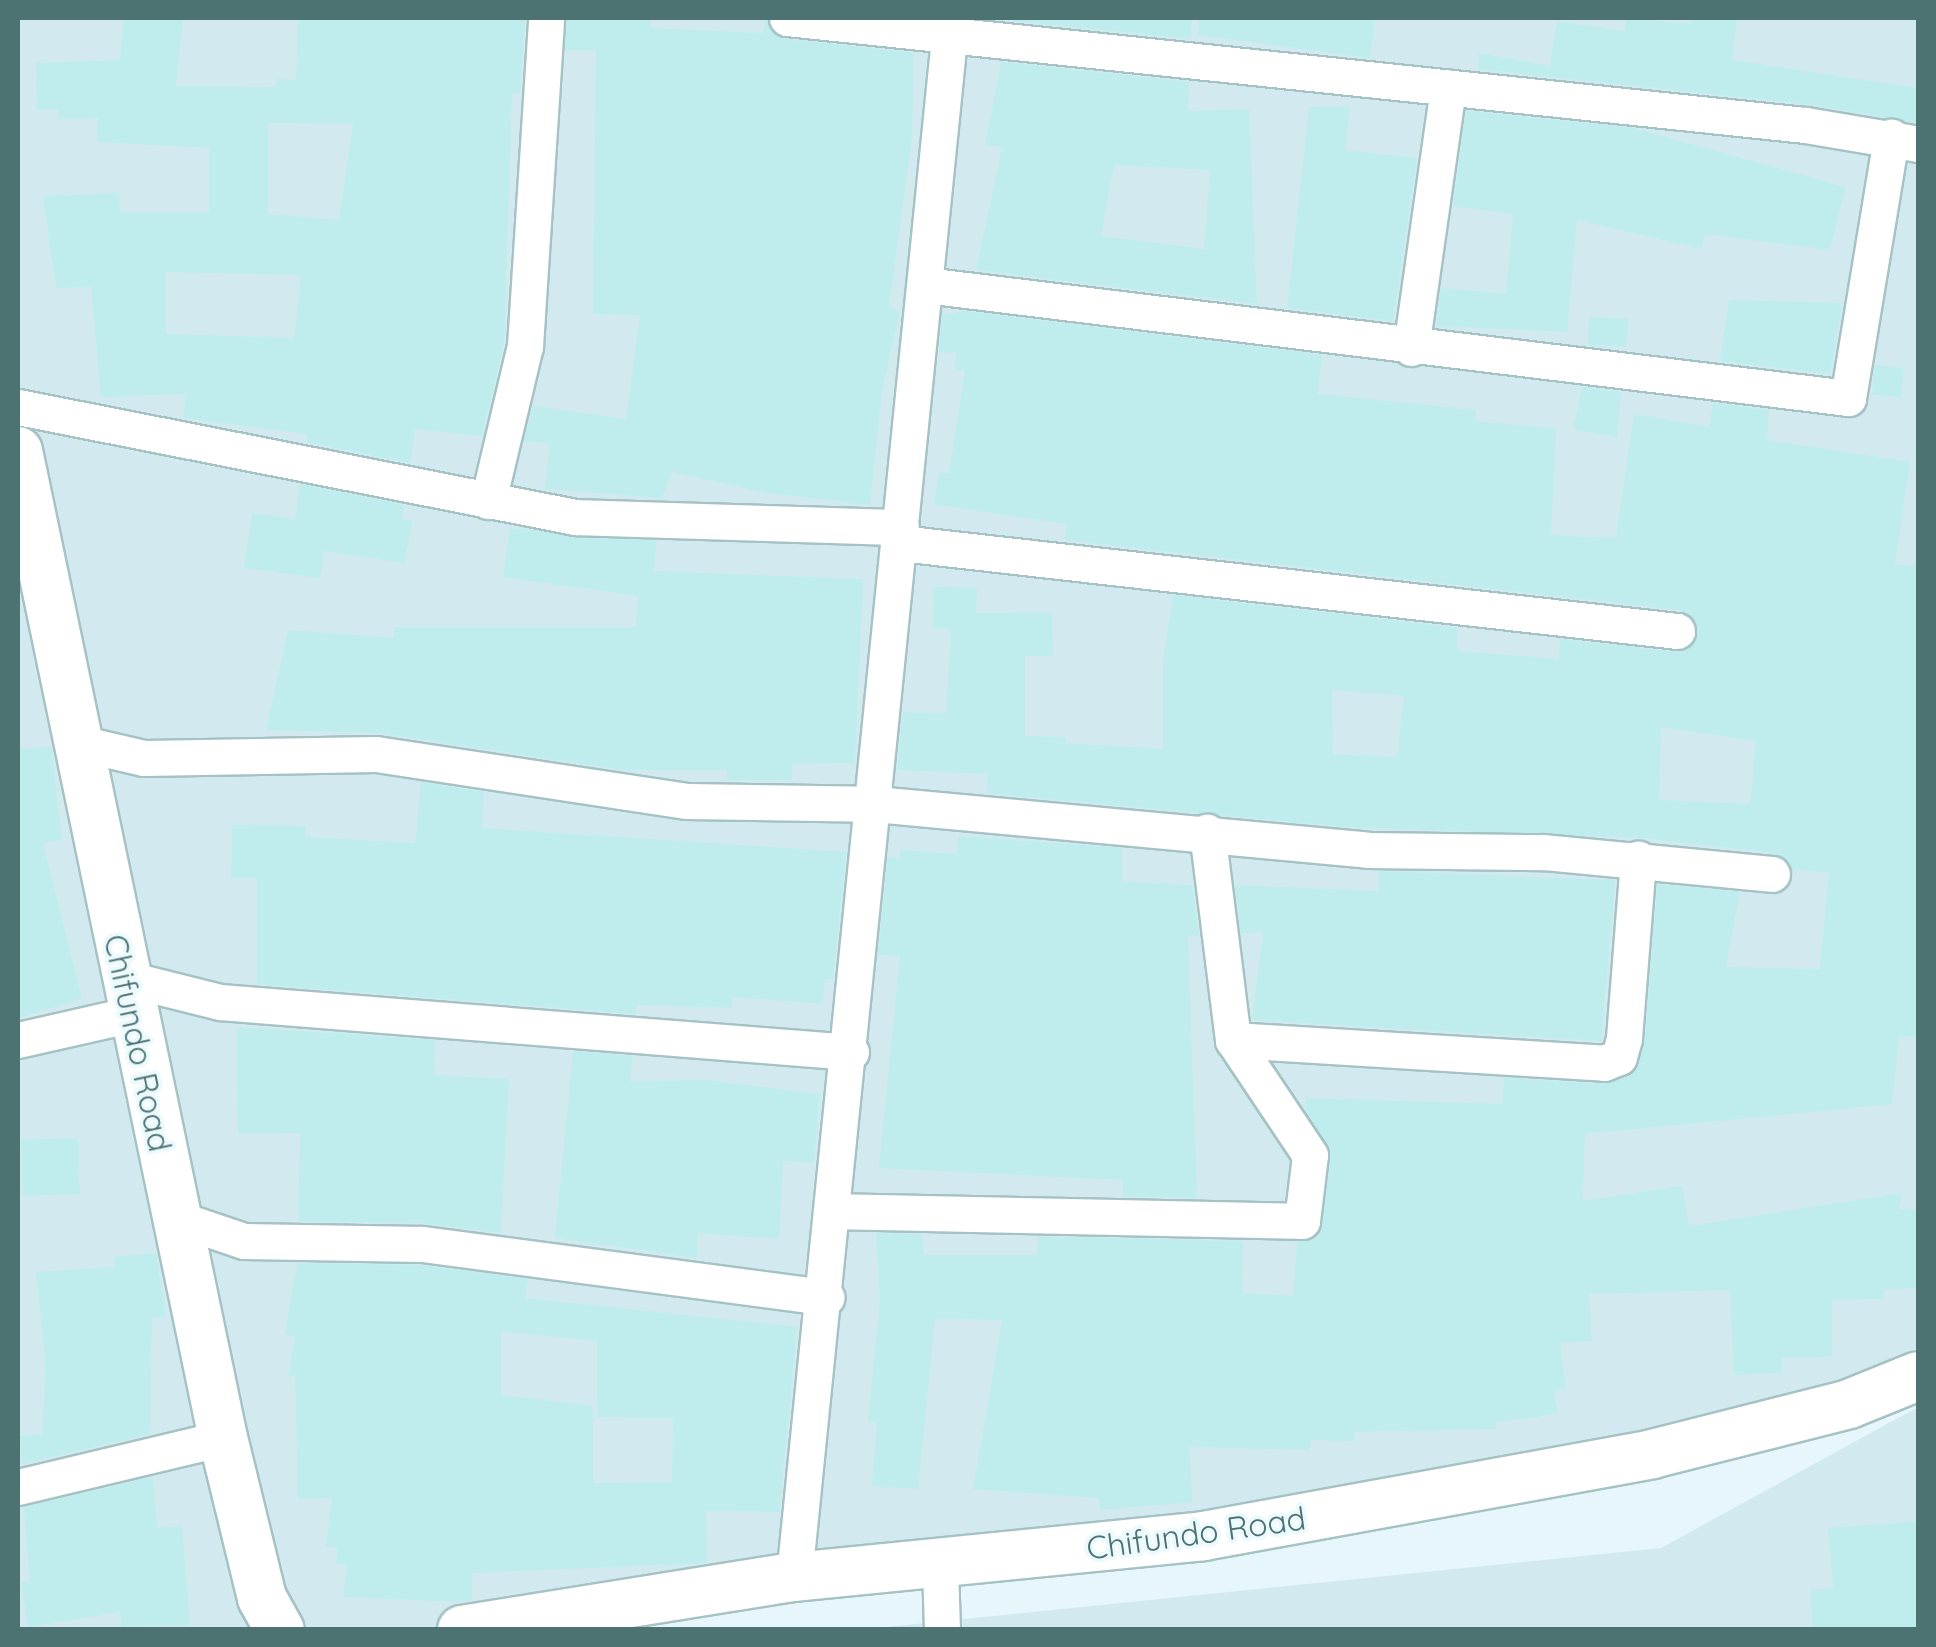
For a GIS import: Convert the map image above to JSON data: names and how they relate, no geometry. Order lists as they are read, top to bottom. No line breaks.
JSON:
{"streets":{"street":["Chifundo Road"]}}
